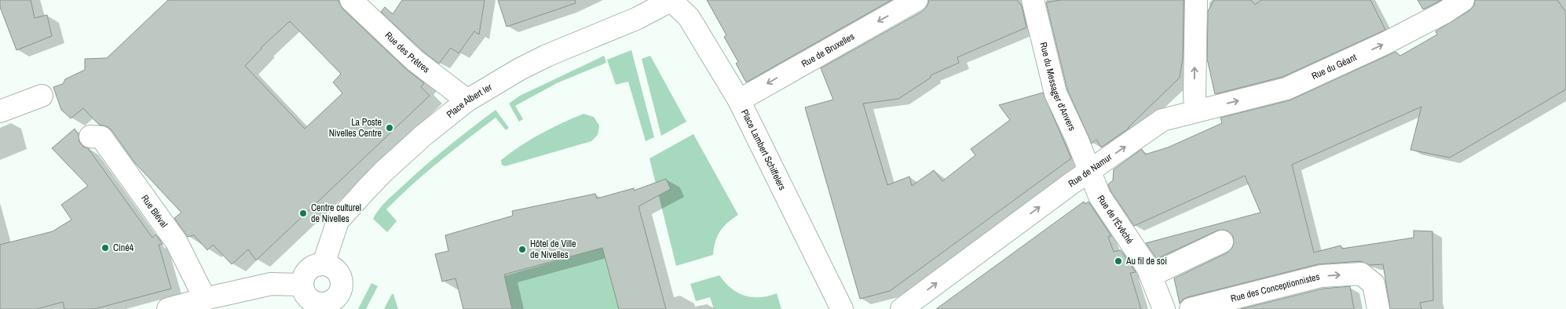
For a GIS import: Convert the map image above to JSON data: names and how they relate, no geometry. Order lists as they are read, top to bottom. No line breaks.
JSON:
{"streets":{"street":["Rue de Bruxelles","Rue des Prêtres","Rue du Géant","Rue du Messager d'Anvers","Place Albert Ier","Place Lambert Schiffelers","Rue de Namur","Rue Bléval","Rue de l'Évêché","Rue des Conceptionnistes"]},"crossings":[["Rue de Bruxelles","Place Lambert Schiffelers"],["Rue des Prêtres","Place Albert Ier"],["Rue du Géant","Rue de Namur"],["Rue du Messager d'Anvers","Rue de Namur"],["Rue du Messager d'Anvers","Rue de l'Évêché"],["Rue de Namur","Rue de l'Évêché"]],"one_way":["Rue de Bruxelles","Rue du Géant","Rue de Namur","Rue des Conceptionnistes"],"places":["La Poste Nivelles Centre","Centre culturel de Nivelles","Ciné4","Hôtel de Ville de Nivelles","Au fil de soi"]}
